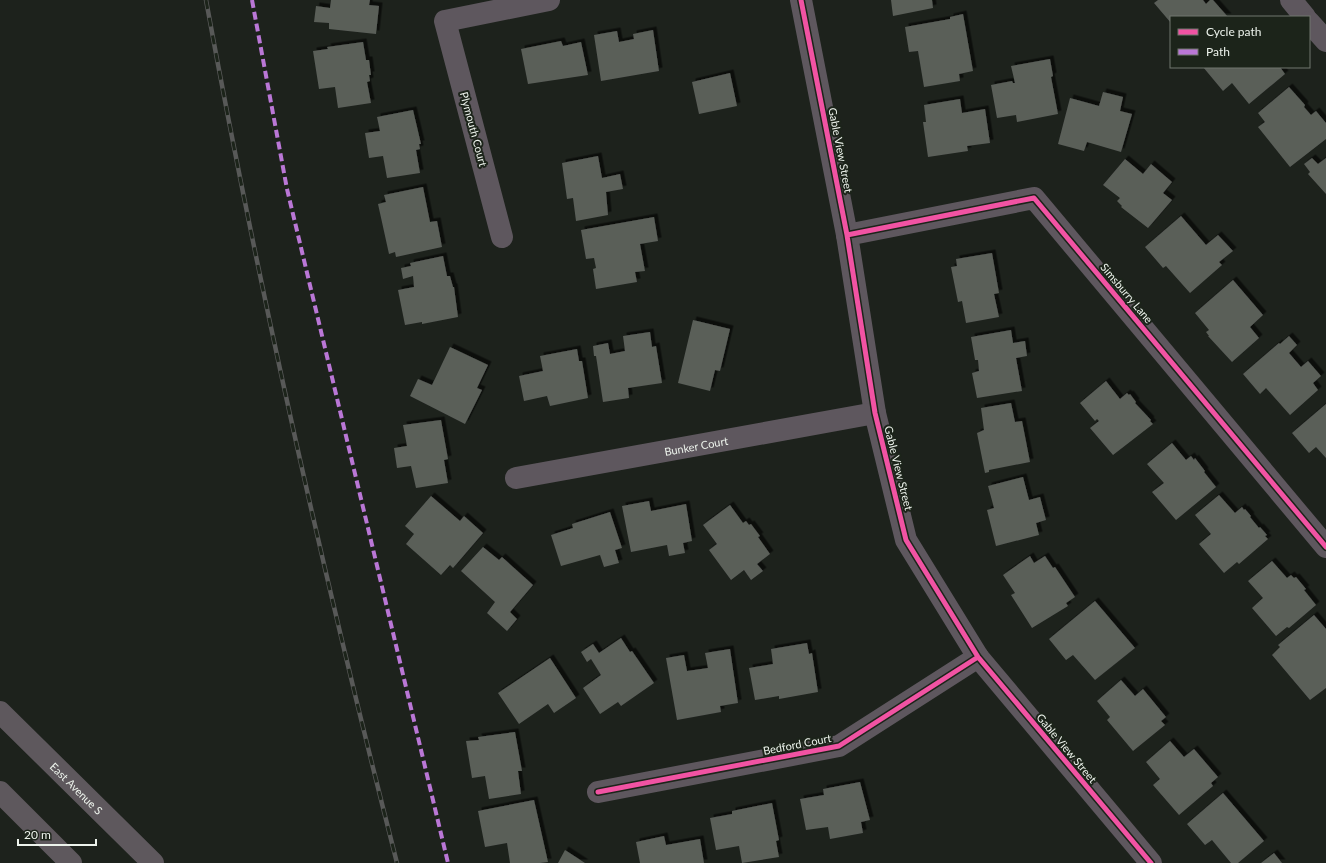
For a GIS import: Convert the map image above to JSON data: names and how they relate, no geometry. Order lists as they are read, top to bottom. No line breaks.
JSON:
{"streets":{"main road":["East Avenue S"],"street":["Plymouth Court","Gable View Street","Simsburry Lane","Bunker Court","Bedford Court"]},"crossings":[["Gable View Street","Simsburry Lane"],["Gable View Street","Bunker Court"],["Gable View Street","Bedford Court"]],"legend":["Cycle path","Path"],"scale_bar":"20 m"}
